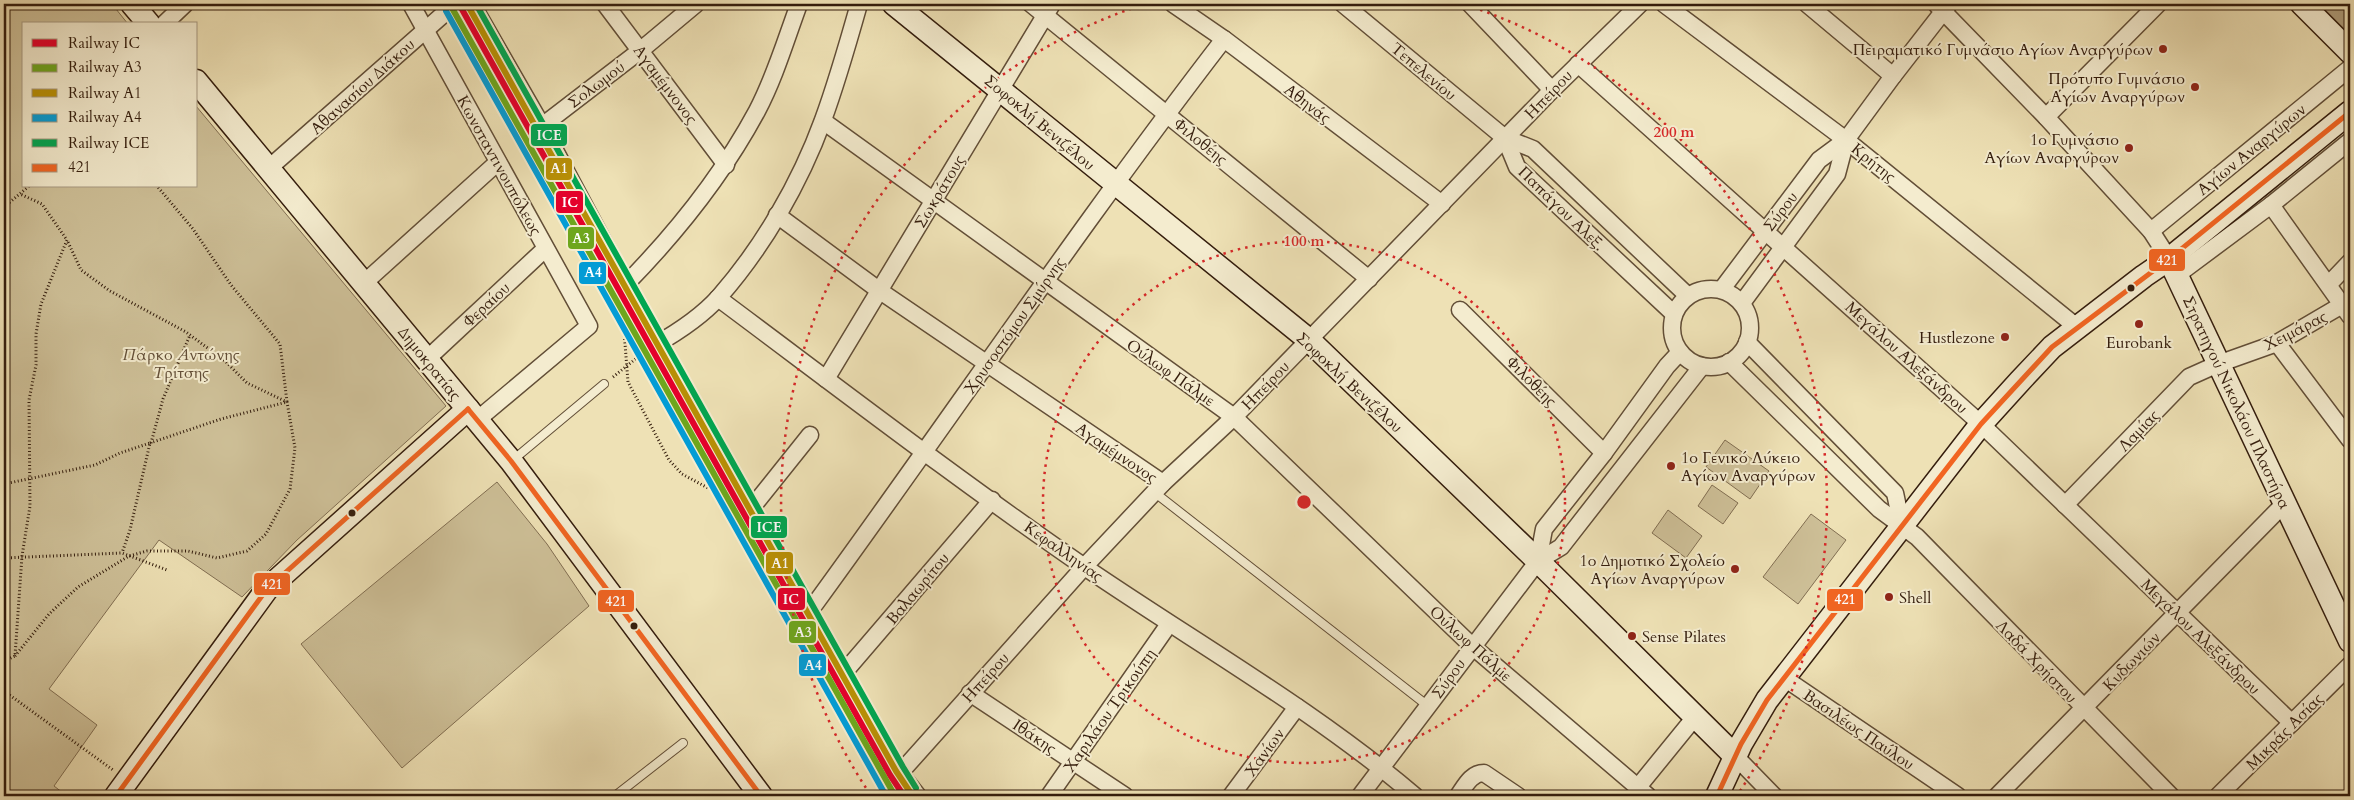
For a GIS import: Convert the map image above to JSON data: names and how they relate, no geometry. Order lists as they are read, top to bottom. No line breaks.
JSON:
{"streets":{"street":["Τεπελενίου","Σολωμού","Αγαμέμνονος","Αθανασίου Διάκου","Ηπείρου","Αθηνάς","Σοφοκλή Βενιζέλου","Φιλοθέης","Αγίων Αναργύρων","Κρήτης","Κωνσταντινουπόλεως","Σωκράτους","Παπάγου Αλεξ.","Σύρου","Φεραίου","Χρυσοστόμου Σμύρνης","Χειμάρας","Μεγάλου Αλεξάνδρου","Δημοκρατίας","Ούλωφ Πάλμε","Στρατηγού Νικολάου Πλαστήρα","Λαμίας","Κεφαλληνίας","Βαλαωρίτου","Λαδά Χρήστου","Κυδωνιών","Χαριλάου Τρικούπη","Βασιλέως Παύλου","Μικράς Ασίας","Ιθάκης","Χανίων"]},"crossings":[["Τεπελενίου","Ηπείρου"],["Τεπελενίου","Παπάγου Αλεξ."],["Σολωμού","Αγαμέμνονος"],["Αγαμέμνονος","Ηπείρου"],["Αγαμέμνονος","Σωκράτους"],["Αγαμέμνονος","Σύρου"],["Αγαμέμνονος","Χρυσοστόμου Σμύρνης"],["Αθανασίου Διάκου","Κωνσταντινουπόλεως"],["Αθανασίου Διάκου","Δημοκρατίας"],["Ηπείρου","Αθηνάς"],["Ηπείρου","Σοφοκλή Βενιζέλου"],["Ηπείρου","Φιλοθέης"],["Ηπείρου","Παπάγου Αλεξ."],["Ηπείρου","Μεγάλου Αλεξάνδρου"],["Ηπείρου","Ούλωφ Πάλμε"],["Ηπείρου","Κεφαλληνίας"],["Ηπείρου","Ιθάκης"],["Αθηνάς","Χρυσοστόμου Σμύρνης"],["Σοφοκλή Βενιζέλου","Αγίων Αναργύρων"],["Σοφοκλή Βενιζέλου","Σωκράτους"],["Σοφοκλή Βενιζέλου","Σύρου"],["Σοφοκλή Βενιζέλου","Χρυσοστόμου Σμύρνης"],["Φιλοθέης","Σωκράτους"],["Φιλοθέης","Σύρου"],["Φιλοθέης","Χρυσοστόμου Σμύρνης"],["Αγίων Αναργύρων","Κρήτης"],["Αγίων Αναργύρων","Μεγάλου Αλεξάνδρου"],["Αγίων Αναργύρων","Στρατηγού Νικολάου Πλαστήρα"],["Αγίων Αναργύρων","Λαδά Χρήστου"],["Αγίων Αναργύρων","Βασιλέως Παύλου"],["Κρήτης","Σύρου"],["Κωνσταντινουπόλεως","Φεραίου"],["Κωνσταντινουπόλεως","Δημοκρατίας"],["Σωκράτους","Ούλωφ Πάλμε"],["Σωκράτους","Κεφαλληνίας"],["Παπάγου Αλεξ.","Σύρου"],["Σύρου","Μεγάλου Αλεξάνδρου"],["Σύρου","Ούλωφ Πάλμε"],["Σύρου","Στρατηγού Νικολάου Πλαστήρα"],["Σύρου","Κεφαλληνίας"],["Φεραίου","Δημοκρατίας"],["Χρυσοστόμου Σμύρνης","Ούλωφ Πάλμε"],["Χρυσοστόμου Σμύρνης","Κεφαλληνίας"],["Χειμάρας","Στρατηγού Νικολάου Πλαστήρα"],["Χειμάρας","Λαμίας"],["Μεγάλου Αλεξάνδρου","Λαμίας"],["Μεγάλου Αλεξάνδρου","Κυδωνιών"],["Μεγάλου Αλεξάνδρου","Μικράς Ασίας"],["Στρατηγού Νικολάου Πλαστήρα","Λαμίας"],["Στρατηγού Νικολάου Πλαστήρα","Κυδωνιών"],["Κεφαλληνίας","Βαλαωρίτου"],["Κεφαλληνίας","Χαριλάου Τρικούπη"],["Κεφαλληνίας","Χανίων"],["Λαδά Χρήστου","Κυδωνιών"],["Χαριλάου Τρικούπη","Ιθάκης"]],"parks":["Πάρκο Αντώνης Τρίτσης"],"places":["Πειραματικό Γυμνάσιο Αγίων Αναργύρων","Πρότυπο Γυμνάσιο Αγίων Αναργύρων","1ο Γυμνάσιο Αγίων Αναργύρων","Eurobank","Hustlezone","1ο Γενικό Λύκειο Αγίων Αναργύρων","1ο Δημοτικό Σχολείο Αγίων Αναργύρων","Shell","Sense Pilates"],"lines":["rail line IC","rail line A1","rail line ICE","rail line A3","rail line A4","transit line 421"],"legend":["Railway IC","Railway A3","Railway A1","Railway A4","Railway ICE","421"],"rings":["200 m","100 m"]}
